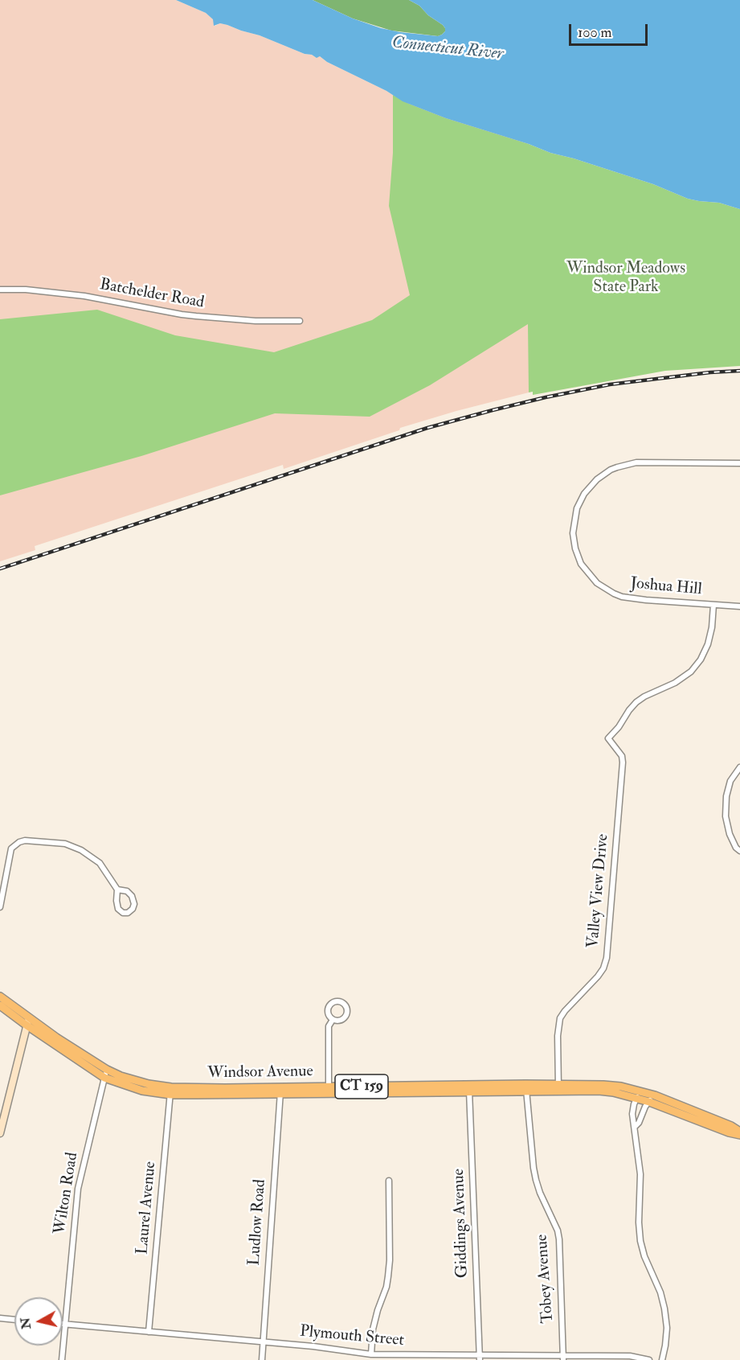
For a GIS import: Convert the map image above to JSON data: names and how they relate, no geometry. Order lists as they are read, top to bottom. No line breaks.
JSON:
{"streets":{"main road":["Windsor Avenue","CT 159"],"street":["Batchelder Road","Joshua Hill","Valley View Drive","Wilton Road","Laurel Avenue","Ludlow Road","Giddings Avenue","Tobey Avenue","Plymouth Street"]},"crossings":[["Joshua Hill","Valley View Drive"],["Valley View Drive","Windsor Avenue"],["Windsor Avenue","Wilton Road"],["Windsor Avenue","Laurel Avenue"],["Windsor Avenue","Ludlow Road"],["Windsor Avenue","Giddings Avenue"],["Windsor Avenue","Tobey Avenue"],["Wilton Road","Plymouth Street"],["Laurel Avenue","Plymouth Street"],["Ludlow Road","Plymouth Street"],["Giddings Avenue","Plymouth Street"],["Tobey Avenue","Plymouth Street"]],"water":["Connecticut River"],"parks":["Windsor Meadows State Park"],"scale_bar":"100 m","north":"left"}
